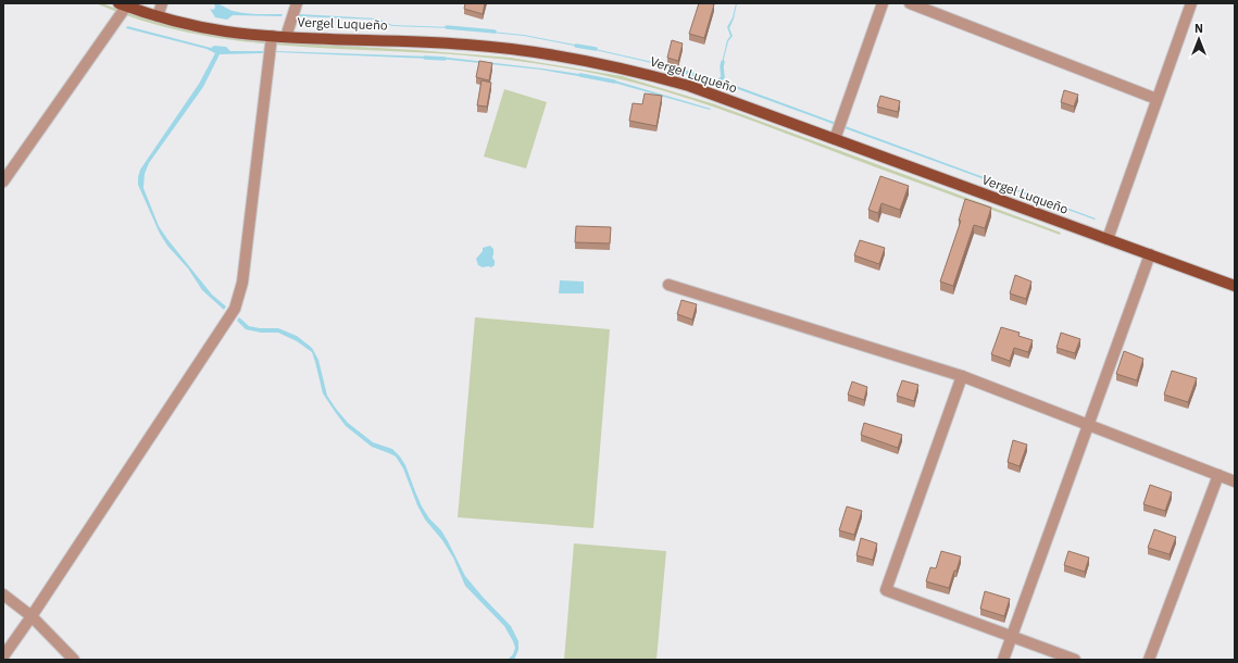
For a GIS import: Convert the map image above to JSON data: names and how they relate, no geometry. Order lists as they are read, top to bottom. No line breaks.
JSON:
{"streets":{"main road":["Vergel Luqueño"]},"north":"top"}
